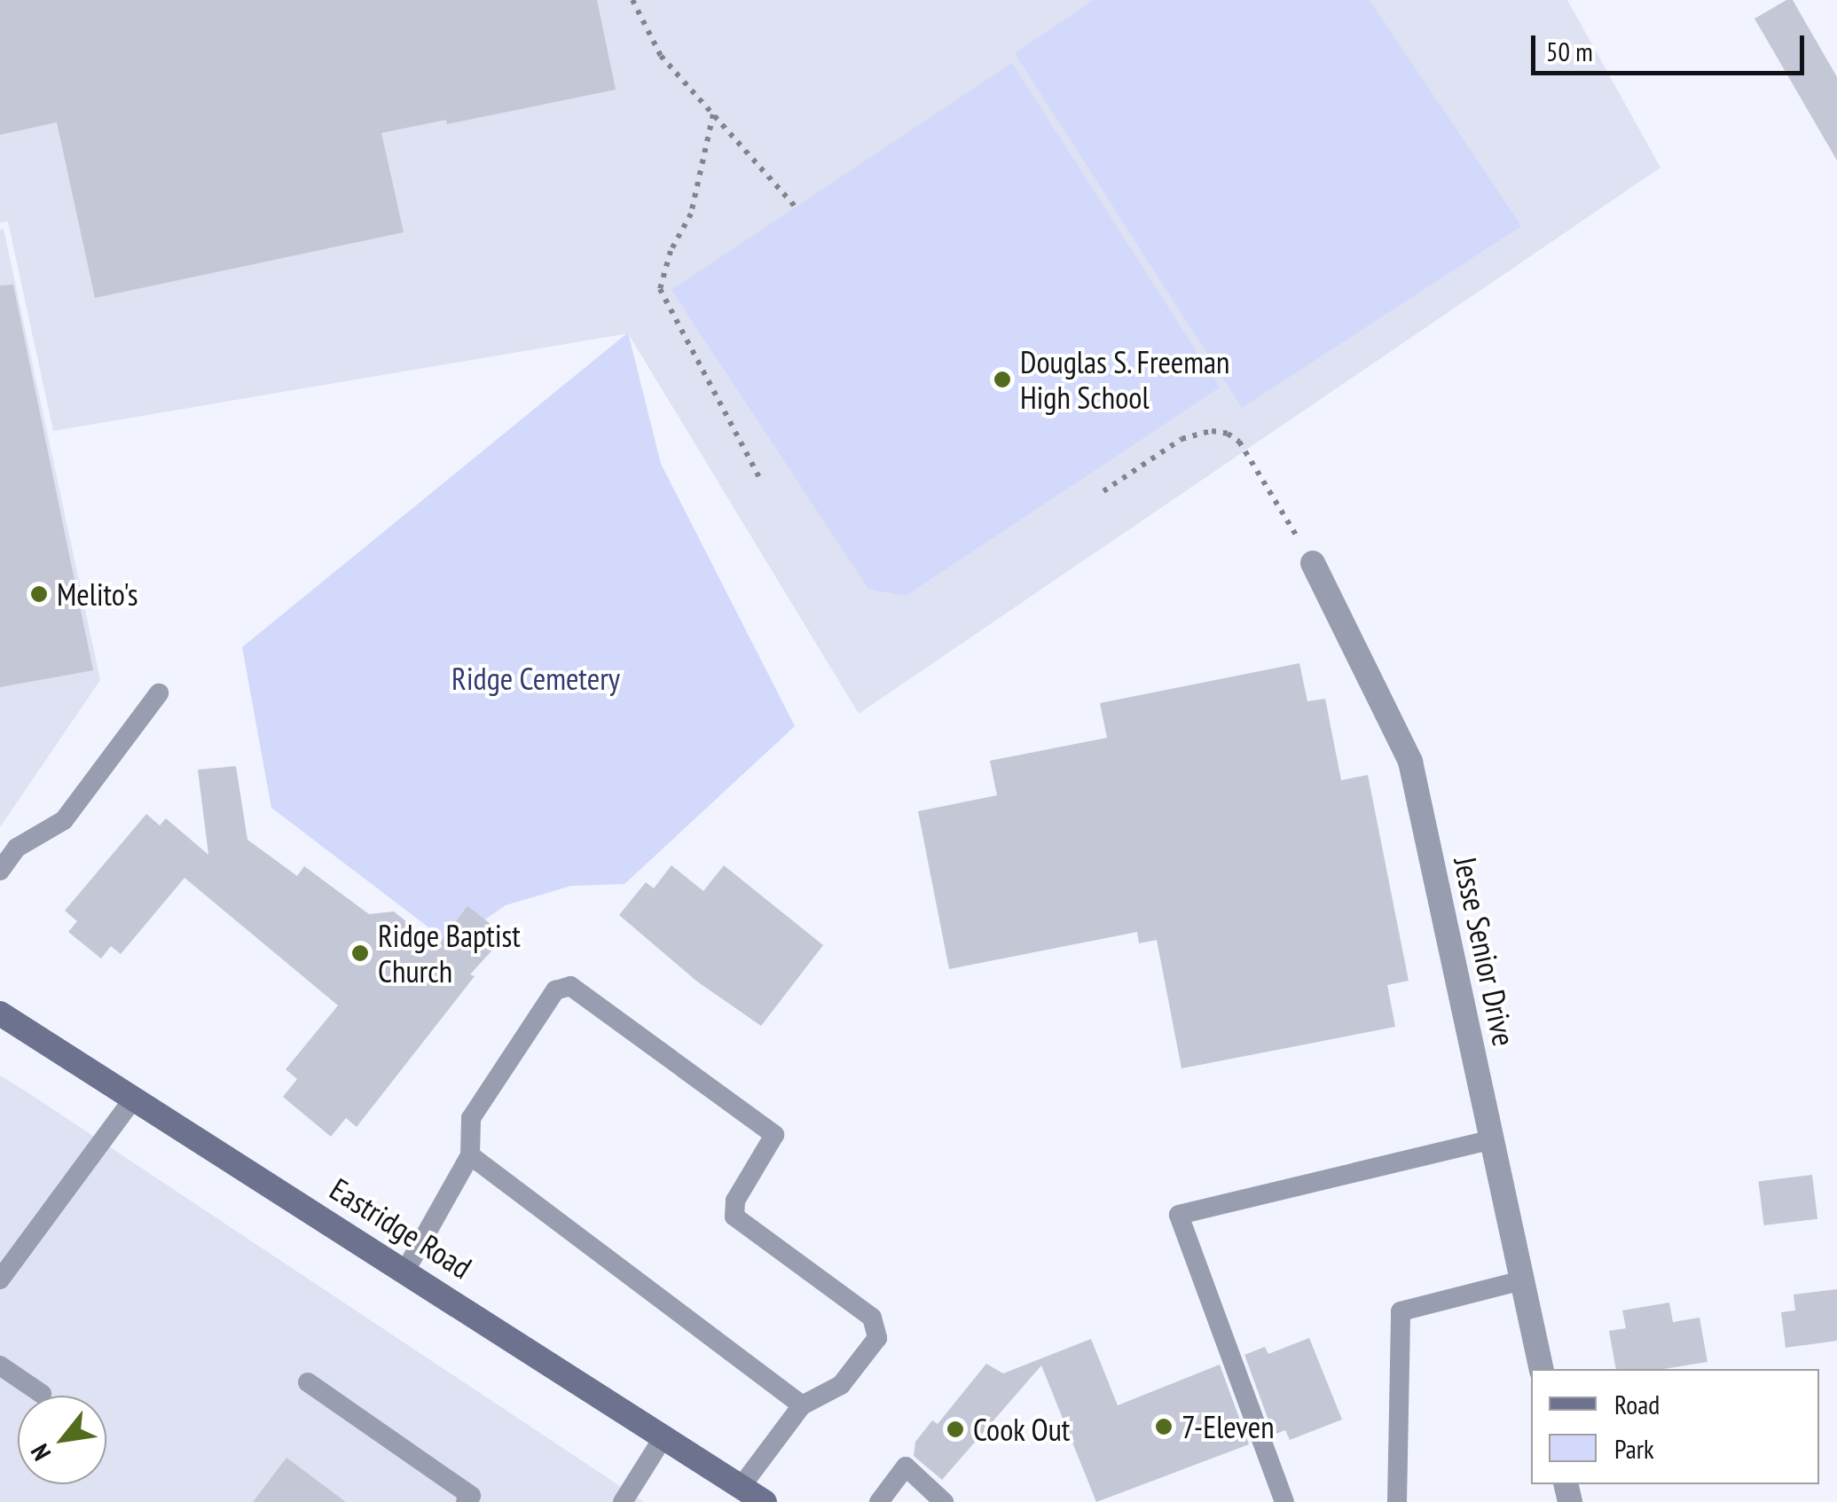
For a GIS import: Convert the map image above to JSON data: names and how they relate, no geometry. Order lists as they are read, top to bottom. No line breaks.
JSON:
{"streets":{"main road":["Eastridge Road"],"street":["Jesse Senior Drive"]},"parks":["Ridge Cemetery"],"places":["Douglas S. Freeman High School","Melito's","Ridge Baptist Church","7-Eleven","Cook Out"],"legend":["Road","Park"],"scale_bar":"50 m","north":"bottom left"}
